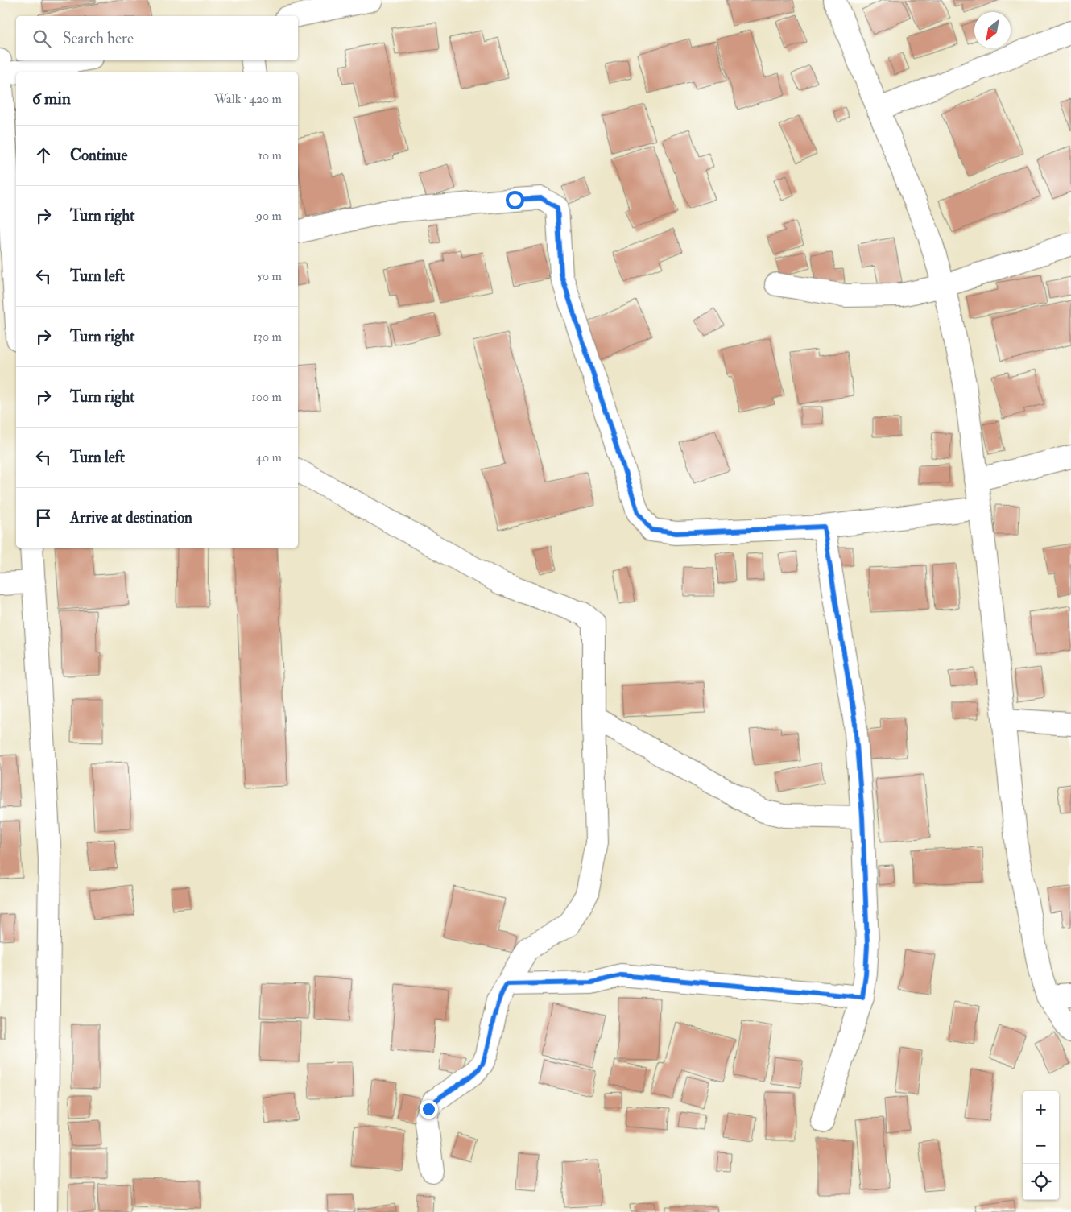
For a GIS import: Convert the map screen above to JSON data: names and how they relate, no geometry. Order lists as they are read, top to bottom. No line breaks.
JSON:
{"north":"bottom left","page":{"search":"Search here","heading":["6 min","Walk · 420 m"],"list":[["Continue","10 m"],["Turn right","90 m"],["Turn left","50 m"],["Turn right","130 m"],["Turn right","100 m"],["Turn left","40 m"],"Arrive at destination"],"map_buttons":["+","−"]}}
